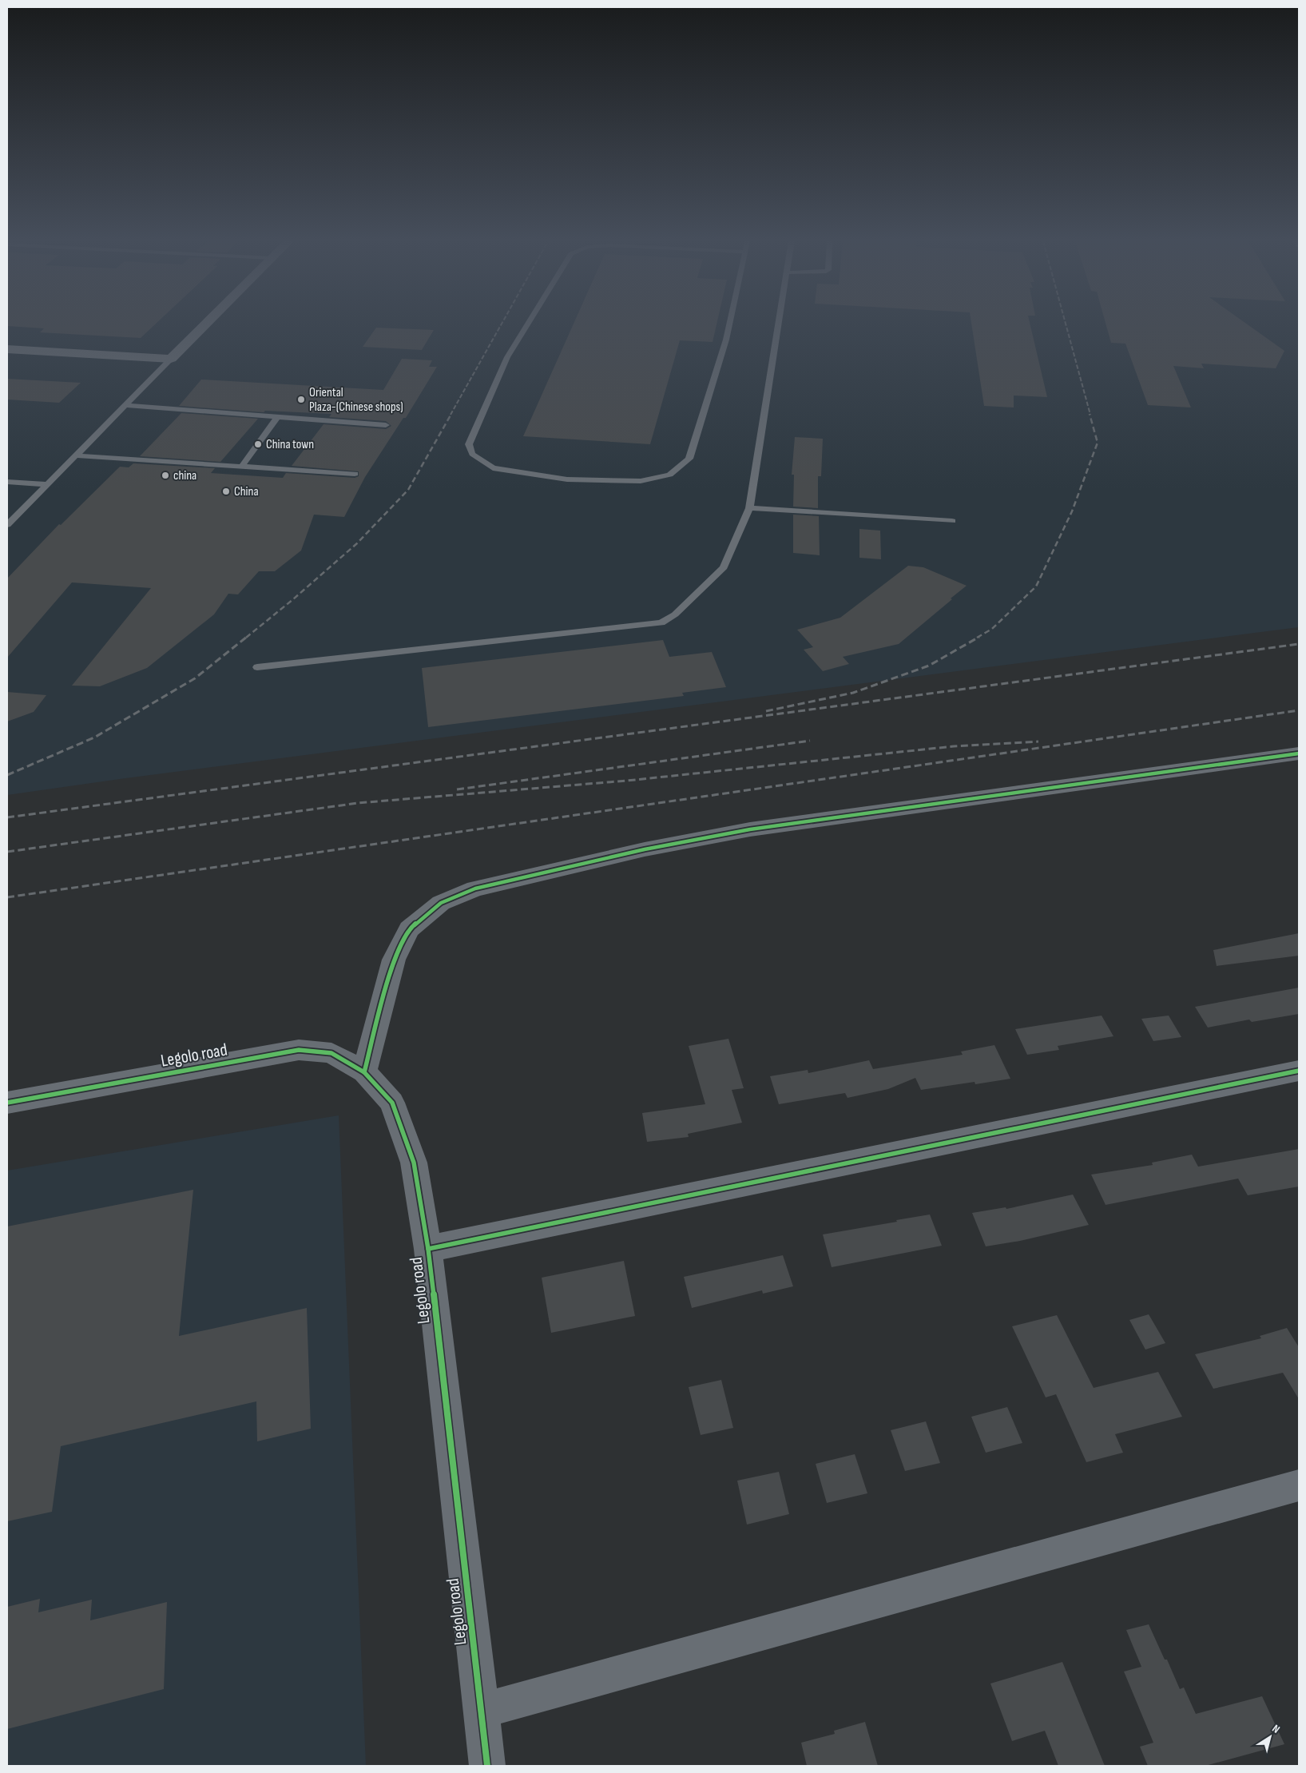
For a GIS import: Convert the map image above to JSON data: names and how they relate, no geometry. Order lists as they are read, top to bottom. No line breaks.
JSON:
{"streets":{"street":["Legolo road"]},"places":["Oriental Plaza-(Chinese shops)","China town","china","China"],"north":"top right"}
